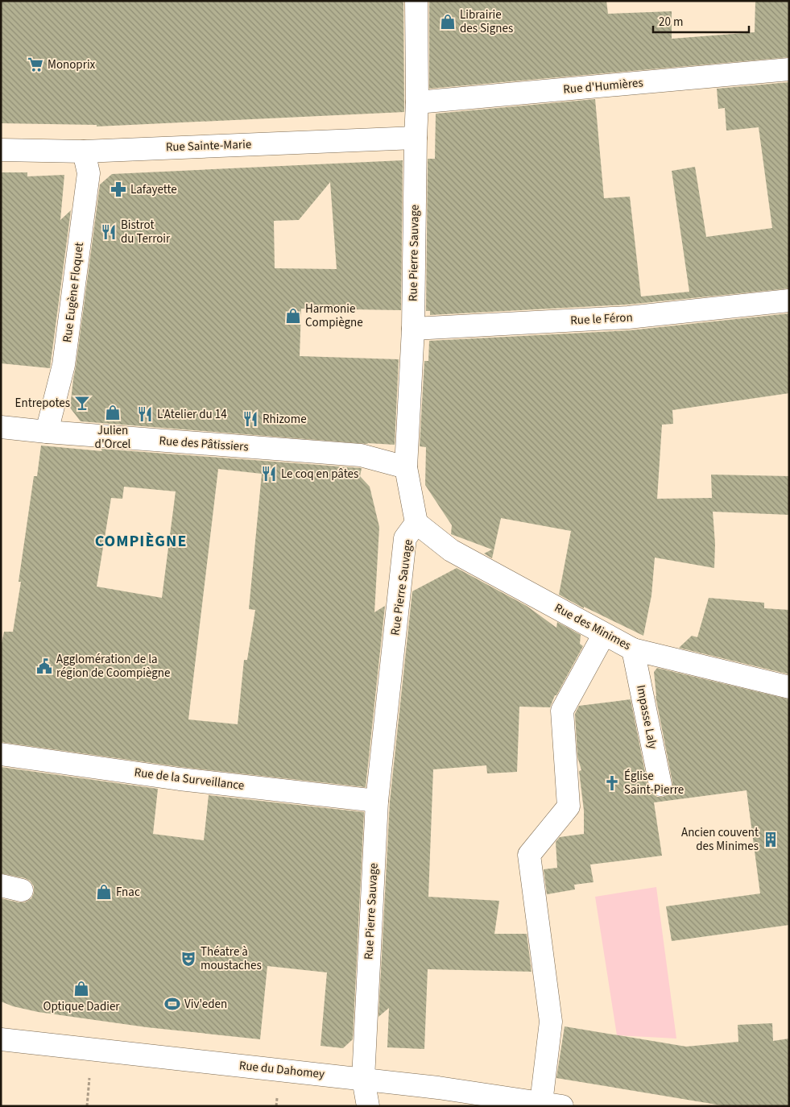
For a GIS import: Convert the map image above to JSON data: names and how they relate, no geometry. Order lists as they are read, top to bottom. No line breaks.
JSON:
{"streets":{"street":["Rue d'Humières","Rue Sainte-Marie","Rue Pierre Sauvage","Rue Eugène Floquet","Rue le Féron","Rue des Pâtissiers","Rue des Minimes","Impasse Laly","Rue de la Surveillance","Rue du Dahomey"]},"crossings":[["Rue d'Humières","Rue Pierre Sauvage"],["Rue Sainte-Marie","Rue Pierre Sauvage"],["Rue Sainte-Marie","Rue Eugène Floquet"],["Rue Pierre Sauvage","Rue le Féron"],["Rue Pierre Sauvage","Rue des Pâtissiers"],["Rue Pierre Sauvage","Rue des Minimes"],["Rue Pierre Sauvage","Rue de la Surveillance"],["Rue Pierre Sauvage","Rue du Dahomey"],["Rue Eugène Floquet","Rue des Pâtissiers"],["Rue des Minimes","Impasse Laly"]],"districts":["COMPIÈGNE"],"places":{"shop":["Librairie des Signes","Harmonie Compiègne","Julien d'Orcel","Fnac","Optique Dadier"],"supermarket":["Monoprix"],"pharmacy":["Lafayette"],"restaurant":["Bistrot du Terroir","L'Atelier du 14","Rhizome","Le coq en pâtes"],"bar":["Entrepotes"],"public building":["Agglomération de la région de Coompiègne"],"church":["Église Saint-Pierre"],"building":["Ancien couvent des Minimes"],"theatre":["Théatre à moustaches"],"sports":["Viv'eden"]},"scale_bar":"20 m"}
